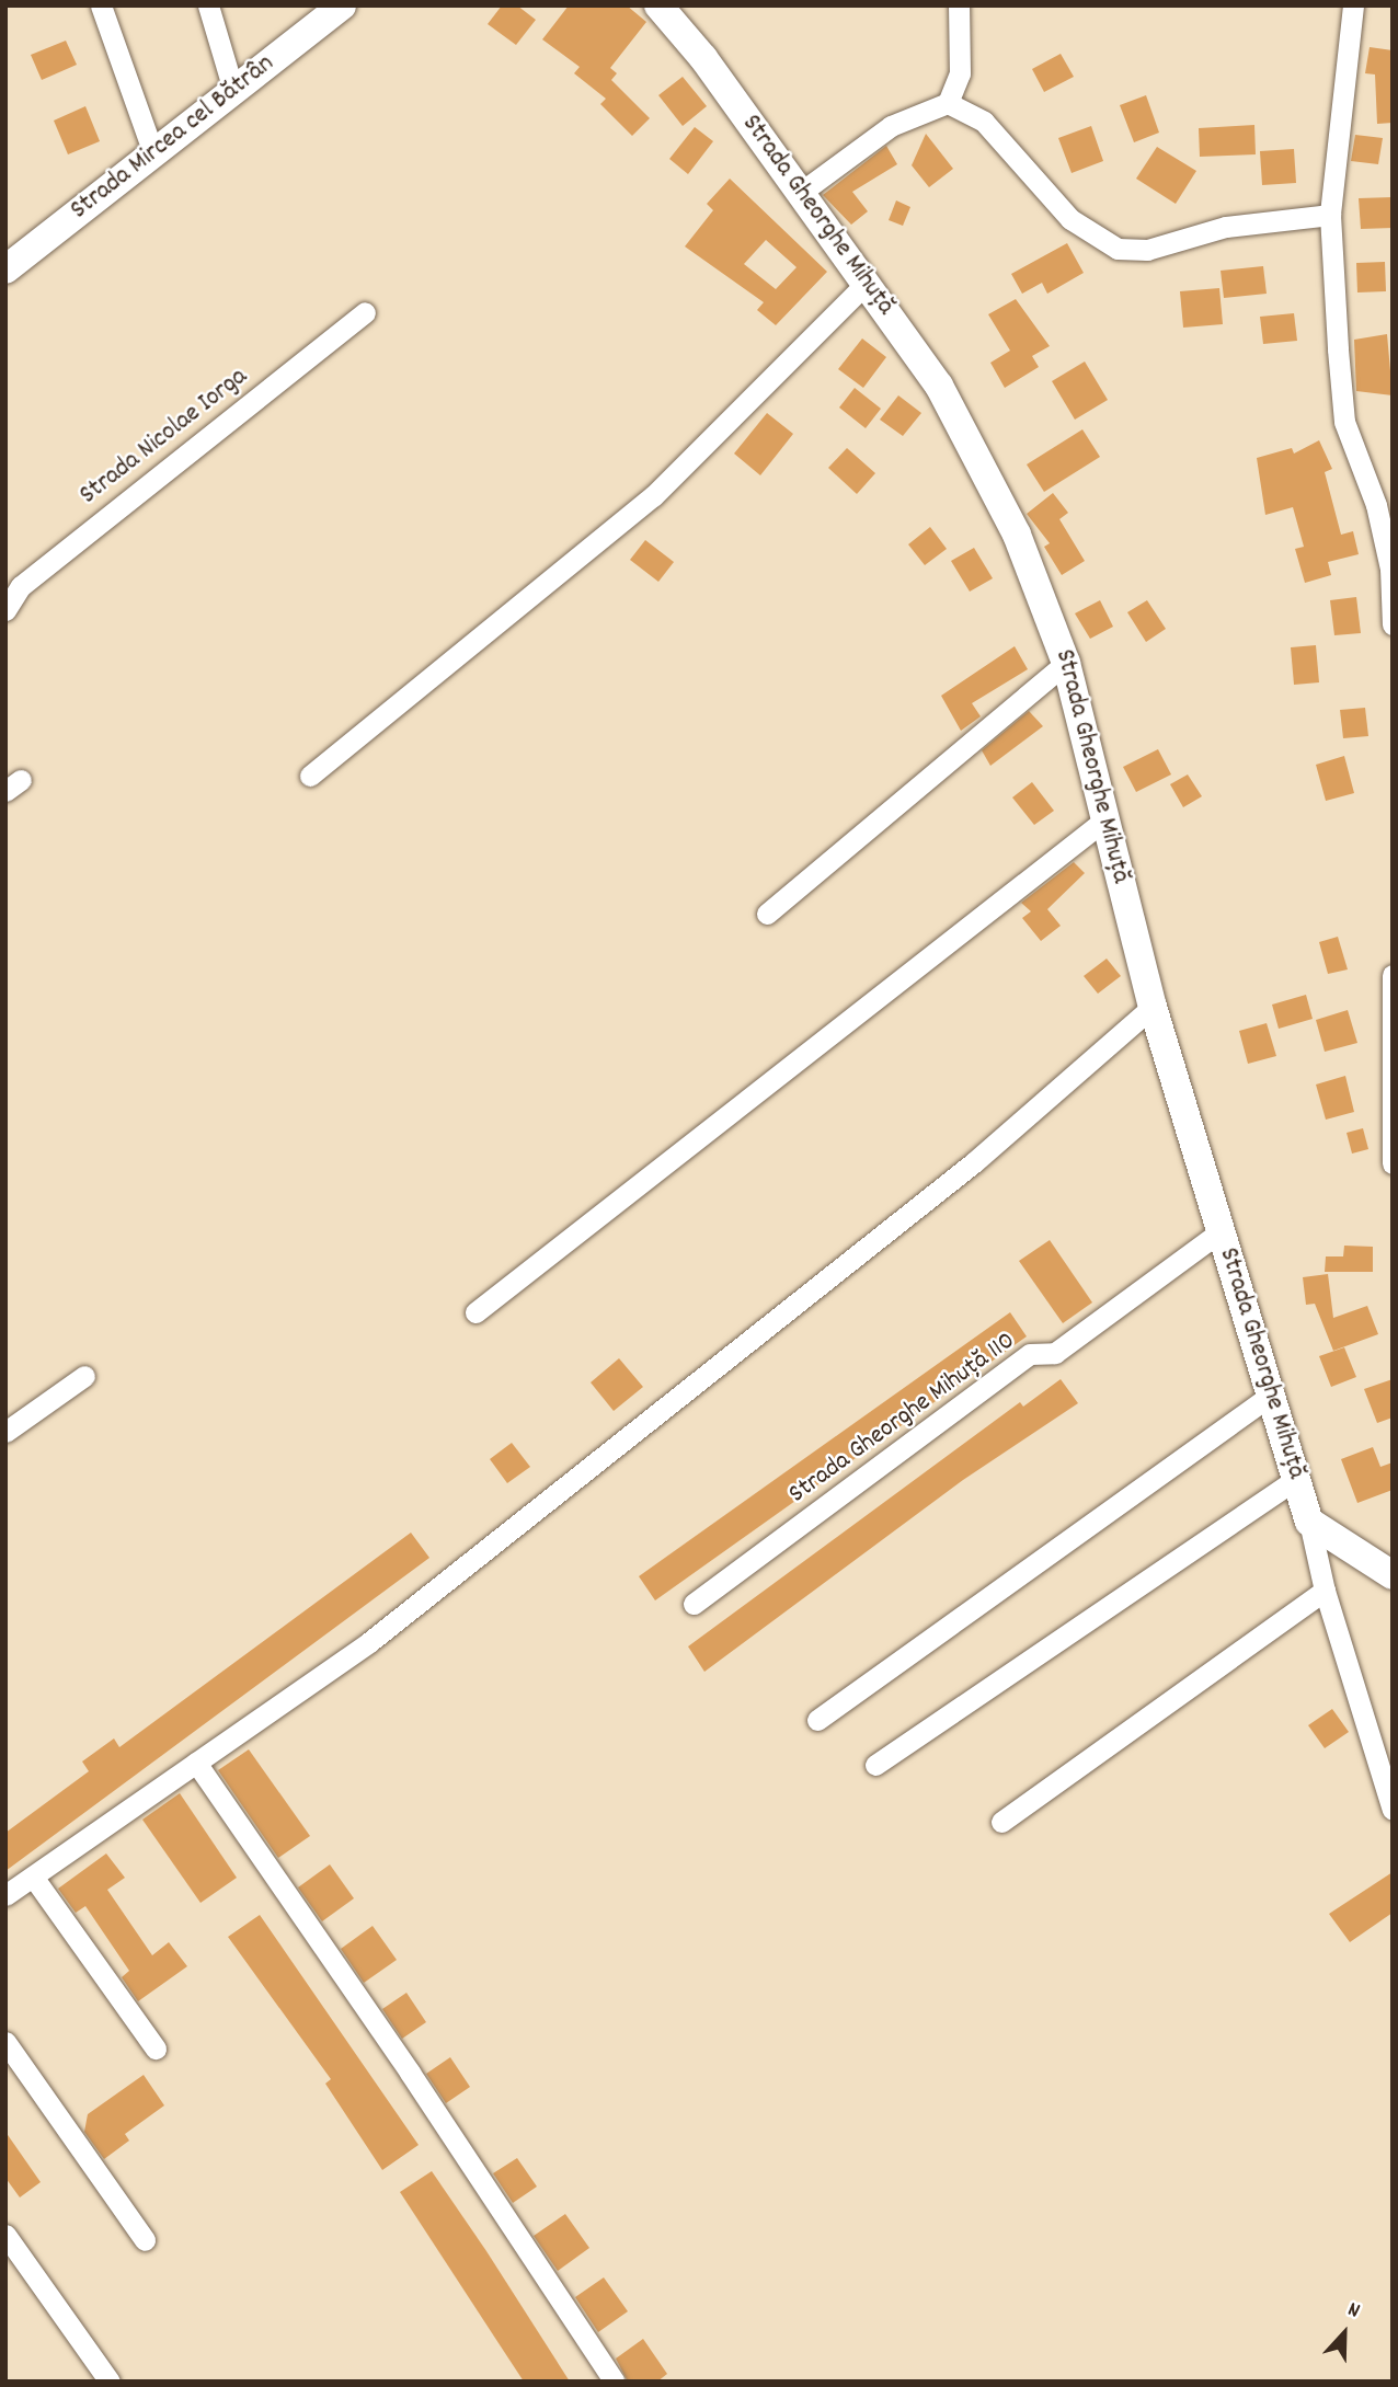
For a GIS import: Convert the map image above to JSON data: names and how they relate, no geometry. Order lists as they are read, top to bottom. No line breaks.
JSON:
{"streets":{"street":["Strada Mircea cel Bătrân","Strada Gheorghe Mihuță","Strada Nicolae Iorga","Strada Gheorghe Mihuță 110"]},"crossings":[["Strada Gheorghe Mihuță","Strada Gheorghe Mihuță 110"]],"north":"top"}
